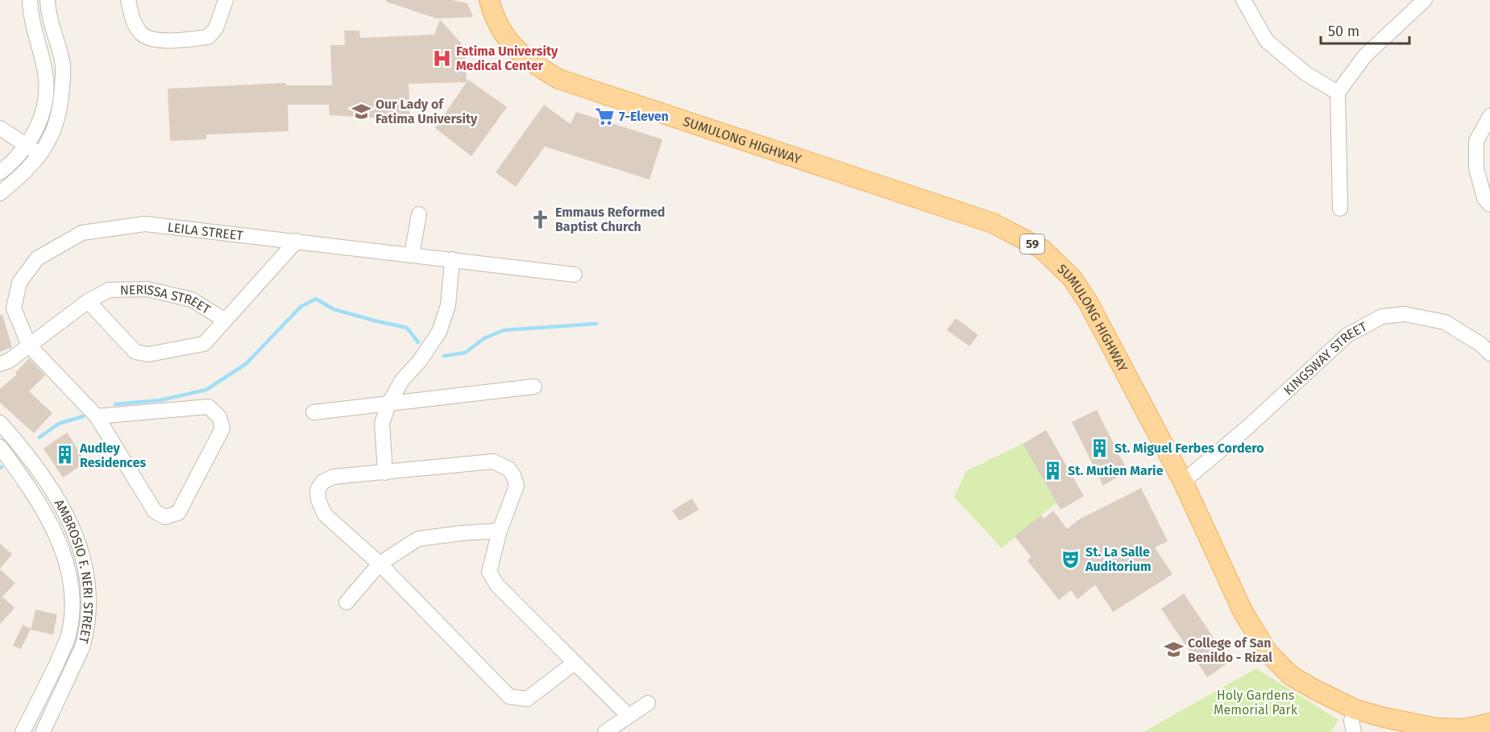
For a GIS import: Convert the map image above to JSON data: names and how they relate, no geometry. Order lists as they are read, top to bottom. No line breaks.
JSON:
{"streets":{"main road":["SUMULONG HIGHWAY","59"],"street":["LEILA STREET","NERISSA STREET","KINGSWAY STREET","AMBROSIO F. NERI STREET"]},"crossings":[["SUMULONG HIGHWAY","KINGSWAY STREET"],["LEILA STREET","NERISSA STREET"]],"parks":["Holy Gardens Memorial Park"],"places":{"hospital":["Fatima University Medical Center"],"school or university":["Our Lady of Fatima University","College of San Benildo - Rizal"],"supermarket":["7-Eleven"],"church":["Emmaus Reformed Baptist Church"],"building":["St. Miguel Ferbes Cordero","Audley Residences","St. Mutien Marie"],"theatre":["St. La Salle Auditorium"]},"scale_bar":"50 m"}
